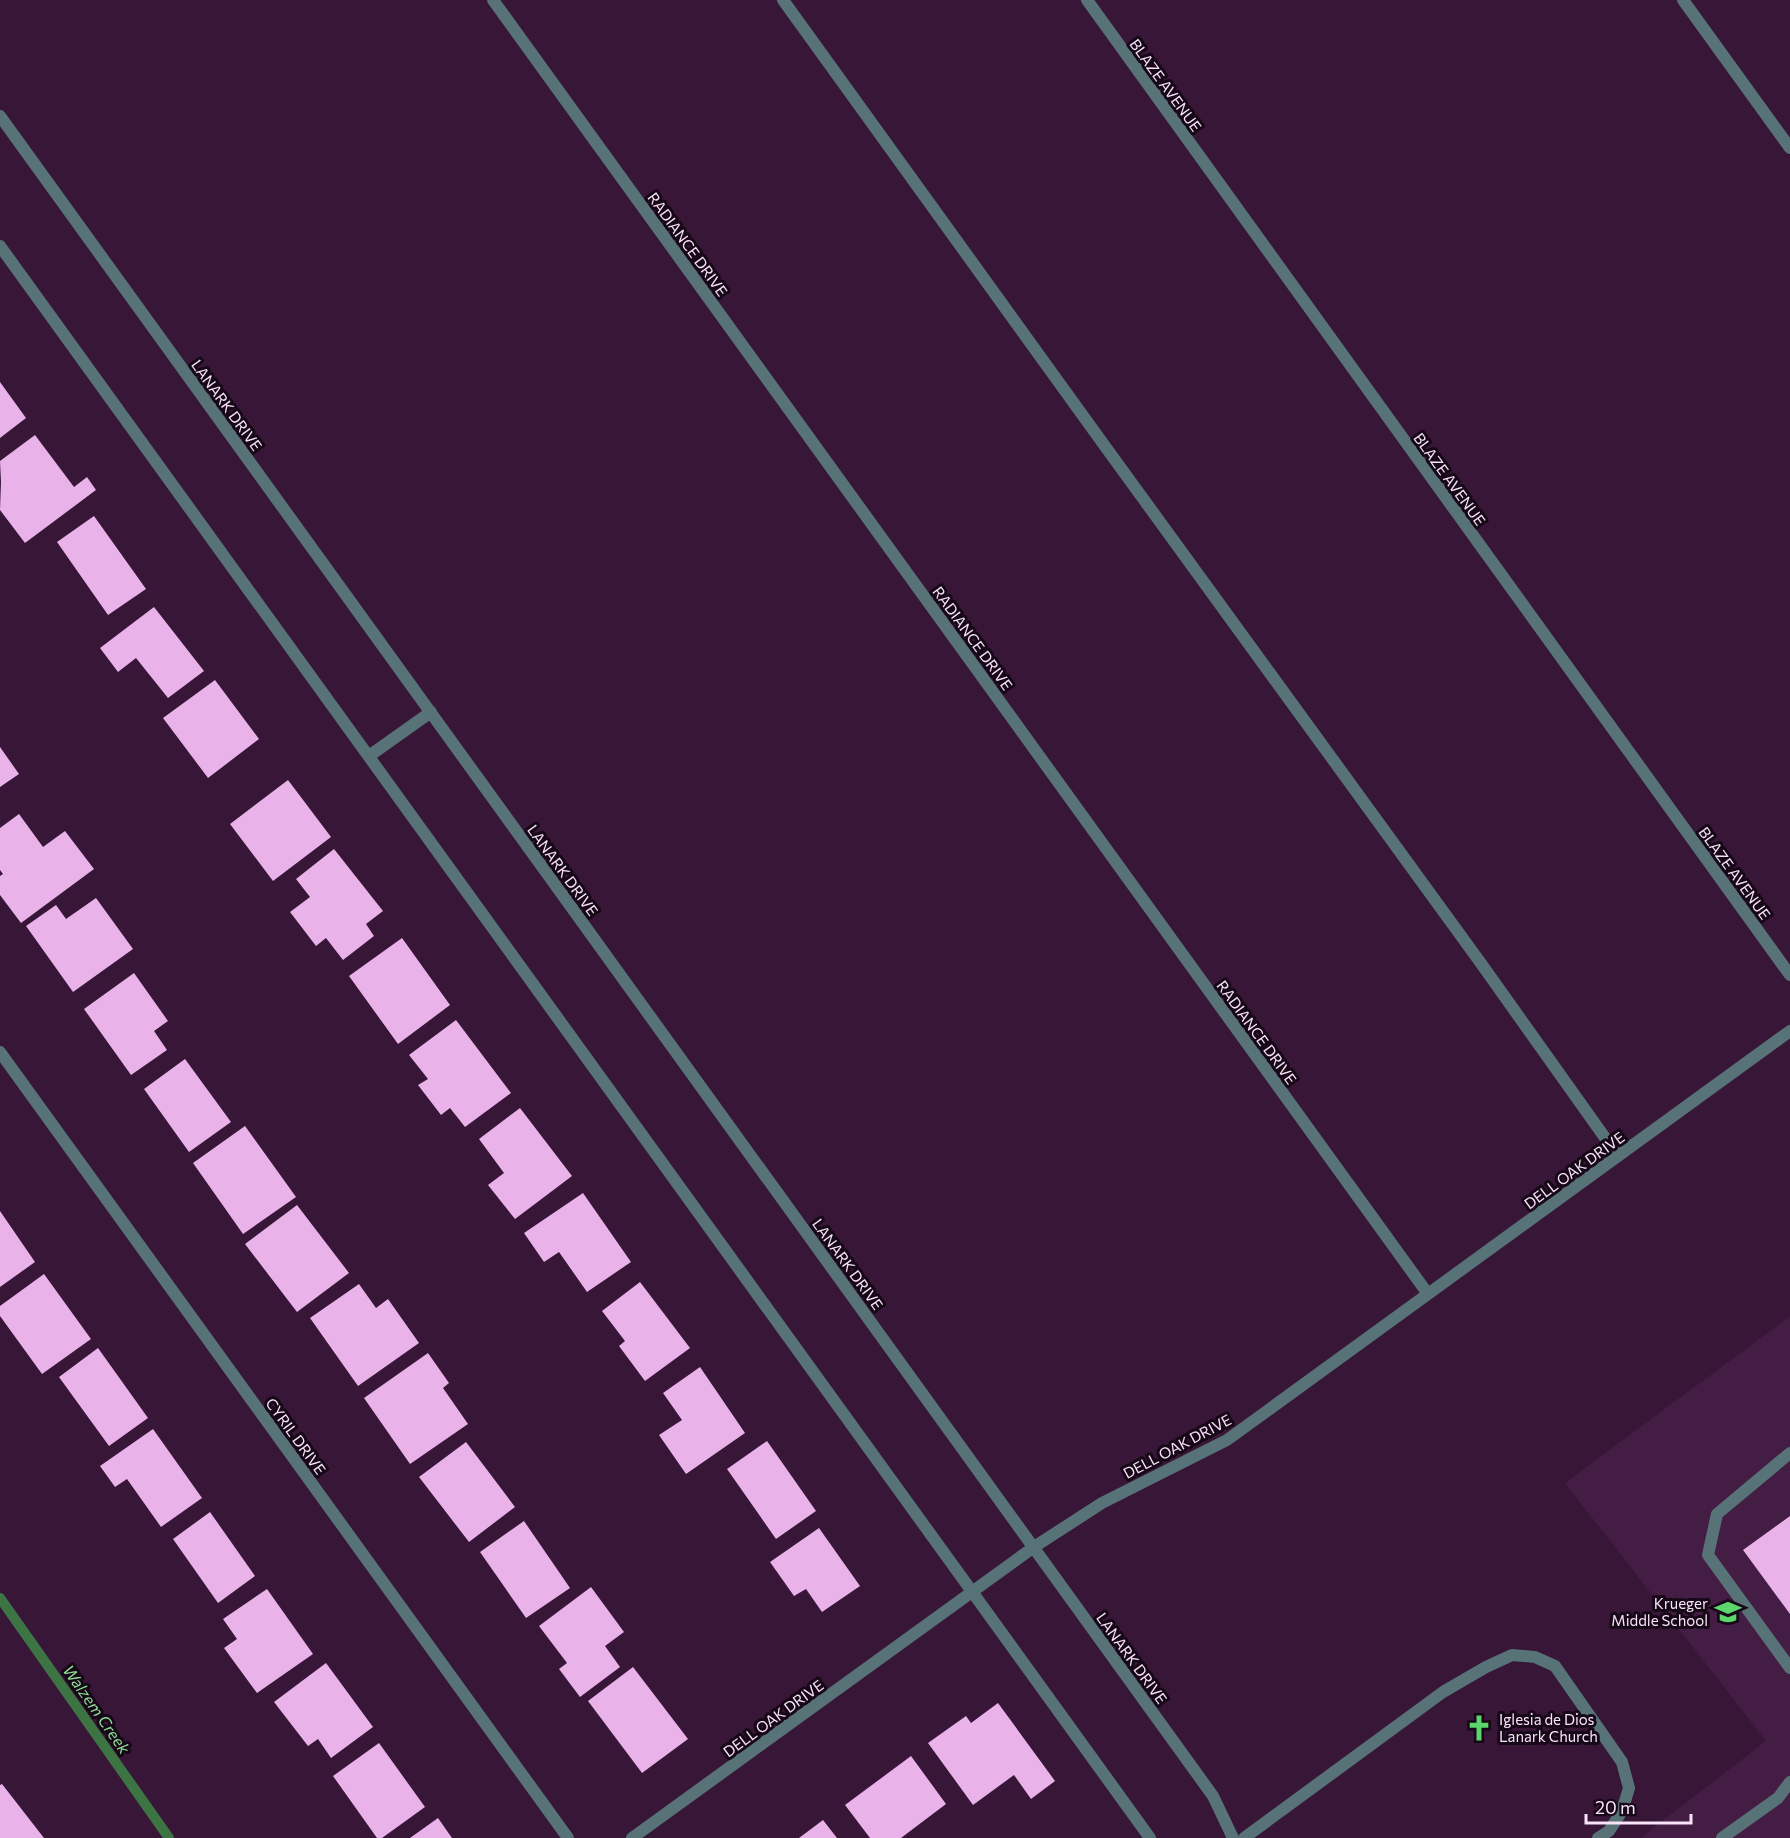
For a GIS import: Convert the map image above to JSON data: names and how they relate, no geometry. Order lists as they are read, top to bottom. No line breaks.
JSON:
{"streets":{"street":["BLAZE AVENUE","RADIANCE DRIVE","LANARK DRIVE","DELL OAK DRIVE","CYRIL DRIVE"]},"crossings":[["RADIANCE DRIVE","DELL OAK DRIVE"],["LANARK DRIVE","DELL OAK DRIVE"]],"water":["Walzem Creek"],"places":{"school or university":["Krueger Middle School"],"church":["Iglesia de Dios Lanark Church"]},"scale_bar":"20 m"}
